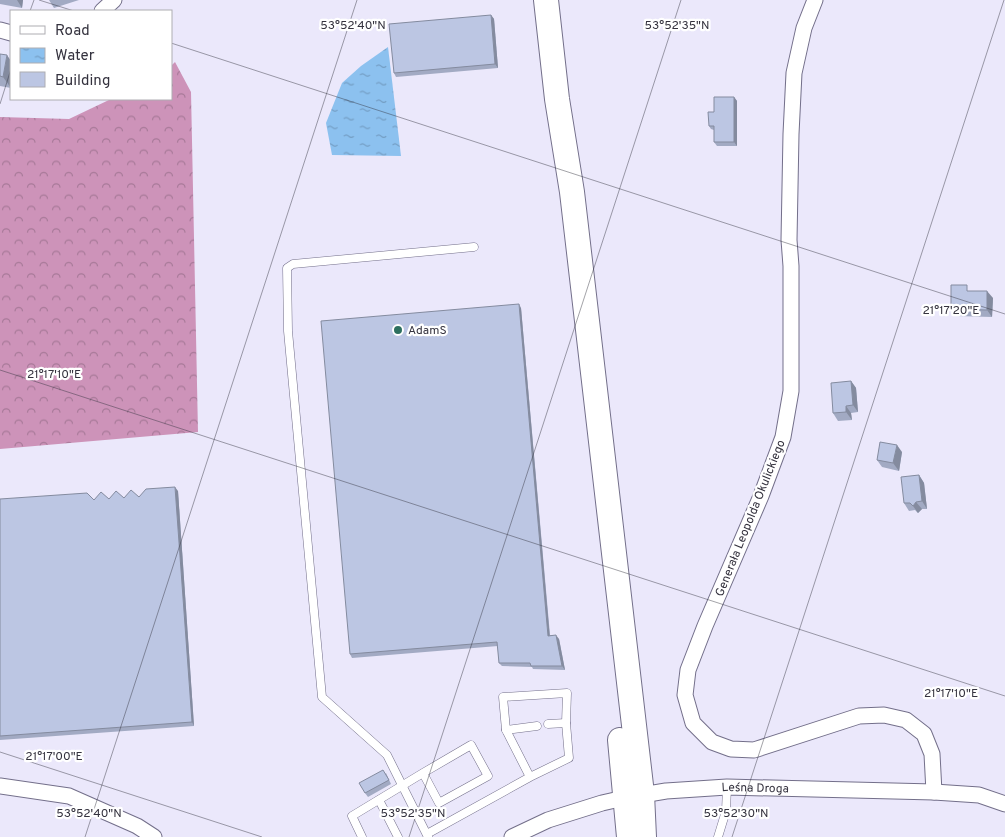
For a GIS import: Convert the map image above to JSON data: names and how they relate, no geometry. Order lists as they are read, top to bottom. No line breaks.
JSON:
{"streets":{"street":["Generała Leopolda Okulickiego","Leśna Droga"]},"crossings":[["Generała Leopolda Okulickiego","Leśna Droga"]],"places":["AdamS"],"legend":["Road","Water","Building"],"coordinates":["53°52'40\"N","53°52'35\"N","21°17'20\"E","21°17'10\"E","21°17'00\"E","53°52'30\"N"]}
